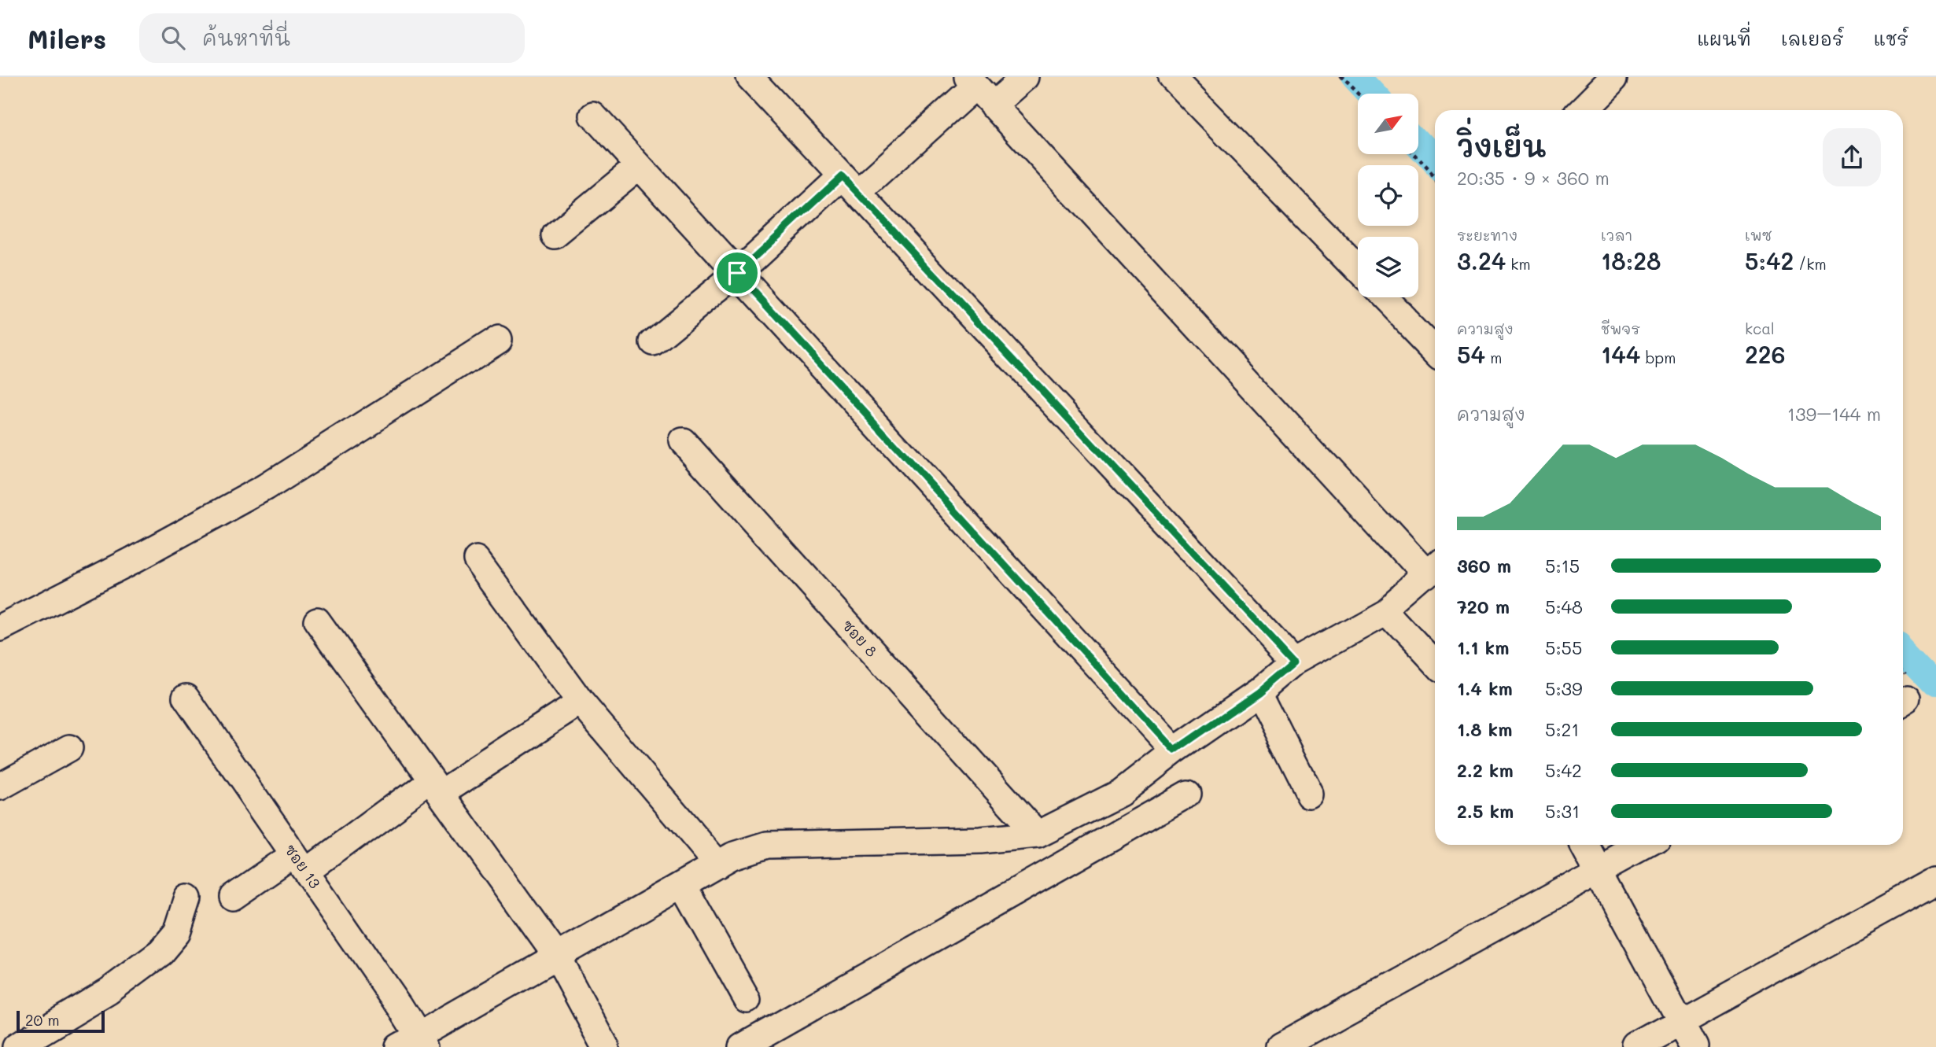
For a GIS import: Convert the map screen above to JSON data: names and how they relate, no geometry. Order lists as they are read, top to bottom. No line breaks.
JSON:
{"streets":{"street":["ซอย 8","ซอย 13"]},"scale_bar":"20 m","north":"top right","page":{"header":"Milers","search":"ค้นหาที่นี่","nav":["แผนที่","เลเยอร์","แชร์"],"heading":["วิ่งเย็น","20:35 · 9 × 360 m"],"stats":[["ระยะทาง","3.24 km"],["เวลา","18:28"],["เพซ","5:42 /km"],["ความสูง","54 m"],["ชีพจร","144 bpm"],["kcal","226"]],"chart":["ความสูง","139–144 m"],"list":[{"name":"360 m","note":"5:15"},{"name":"720 m","note":"5:48"},{"name":"1.1 km","note":"5:55"},{"name":"1.4 km","note":"5:39"},{"name":"1.8 km","note":"5:21"},{"name":"2.2 km","note":"5:42"},{"name":"2.5 km","note":"5:31"}],"scale":"20 m"}}
